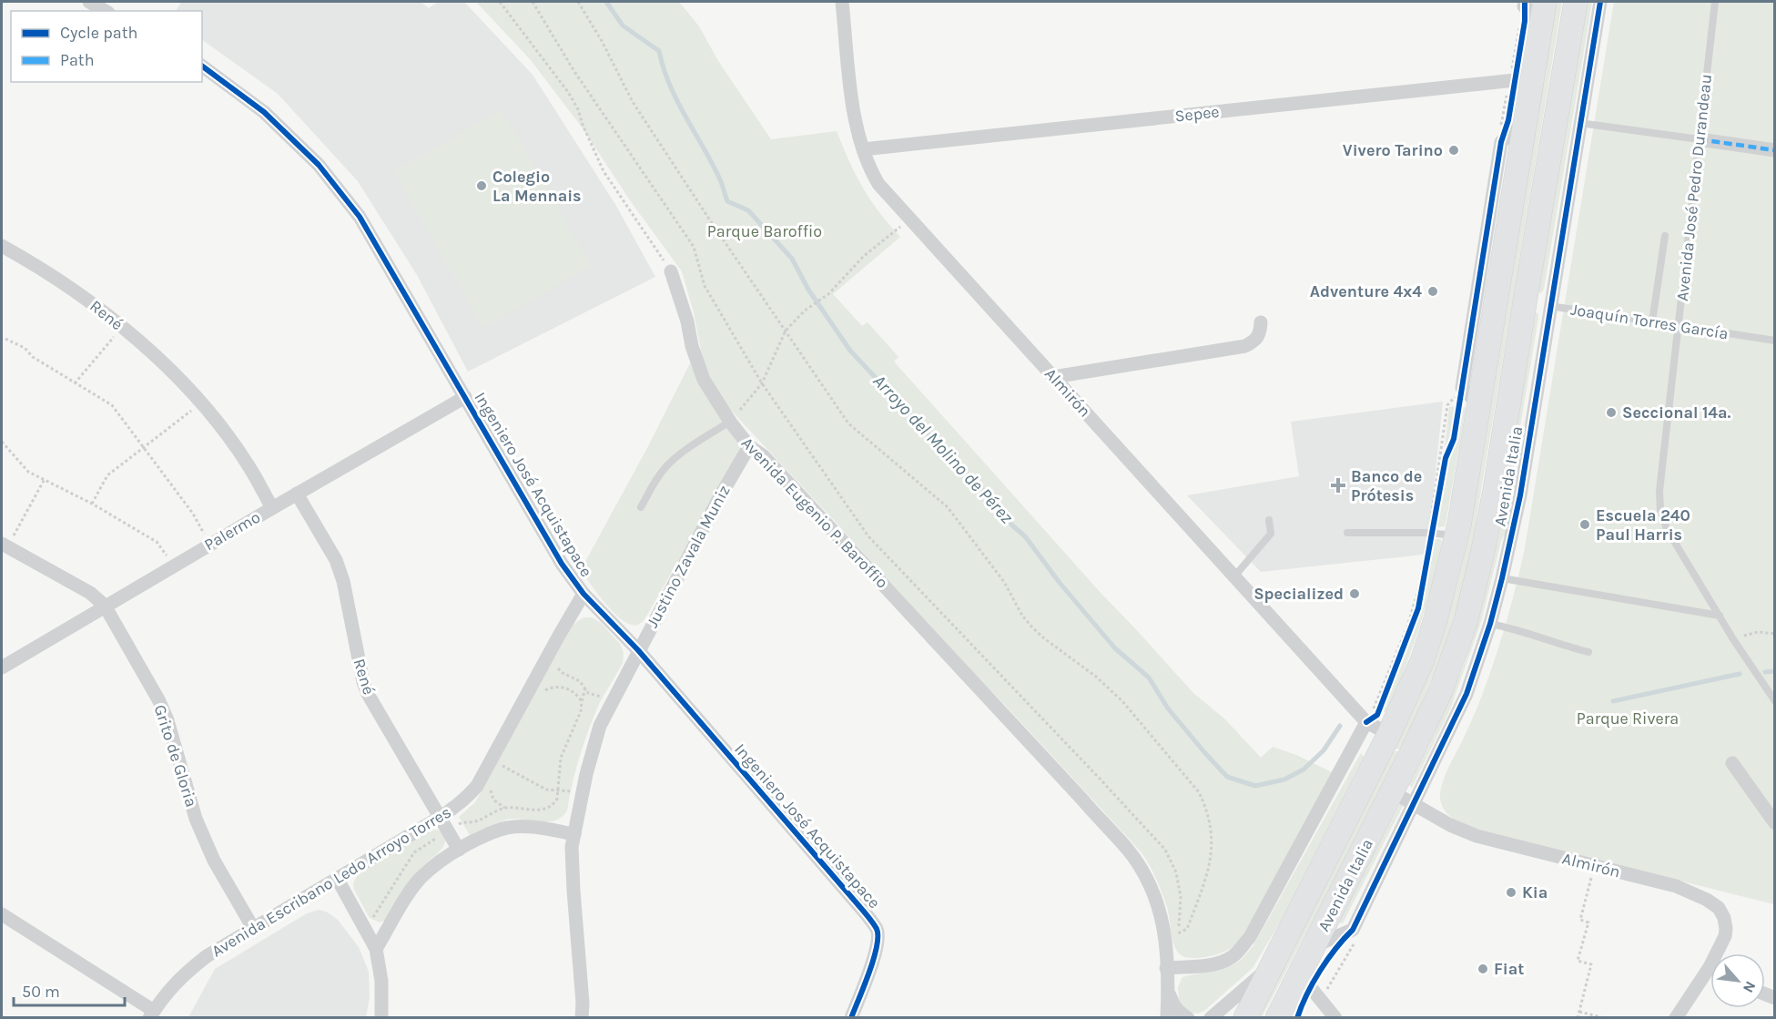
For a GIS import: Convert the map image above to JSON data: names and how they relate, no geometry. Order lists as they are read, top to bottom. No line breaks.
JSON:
{"streets":{"main road":["Avenida Italia"],"street":["Sepee","René","Joaquín Torres García","Almirón","Ingeniero José Acquistapace","Avenida Eugenio P. Baroffio","Palermo","Justino Zavala Muniz","Grito de Gloria","Avenida Escribano Ledo Arroyo Torres"],"lane":["Avenida José Pedro Durandeau"]},"crossings":[["Sepee","Almirón"],["Sepee","Avenida Italia"],["Avenida José Pedro Durandeau","Joaquín Torres García"],["René","Palermo"],["René","Avenida Escribano Ledo Arroyo Torres"],["Joaquín Torres García","Avenida Italia"],["Almirón","Avenida Italia"],["Ingeniero José Acquistapace","Palermo"],["Ingeniero José Acquistapace","Justino Zavala Muniz"],["Ingeniero José Acquistapace","Avenida Escribano Ledo Arroyo Torres"],["Avenida Eugenio P. Baroffio","Justino Zavala Muniz"],["Palermo","Grito de Gloria"],["Grito de Gloria","Avenida Escribano Ledo Arroyo Torres"]],"water":["Arroyo del Molino de Pérez"],"parks":["Parque Baroffio","Parque Rivera"],"places":{"other":["Vivero Tarino","Colegio La Mennais","Adventure 4x4","Seccional 14a.","Escuela 240 Paul Harris","Specialized","Kia","Fiat"],"health":["Banco de Prótesis"]},"legend":["Cycle path","Path"],"scale_bar":"50 m","north":"bottom right"}
